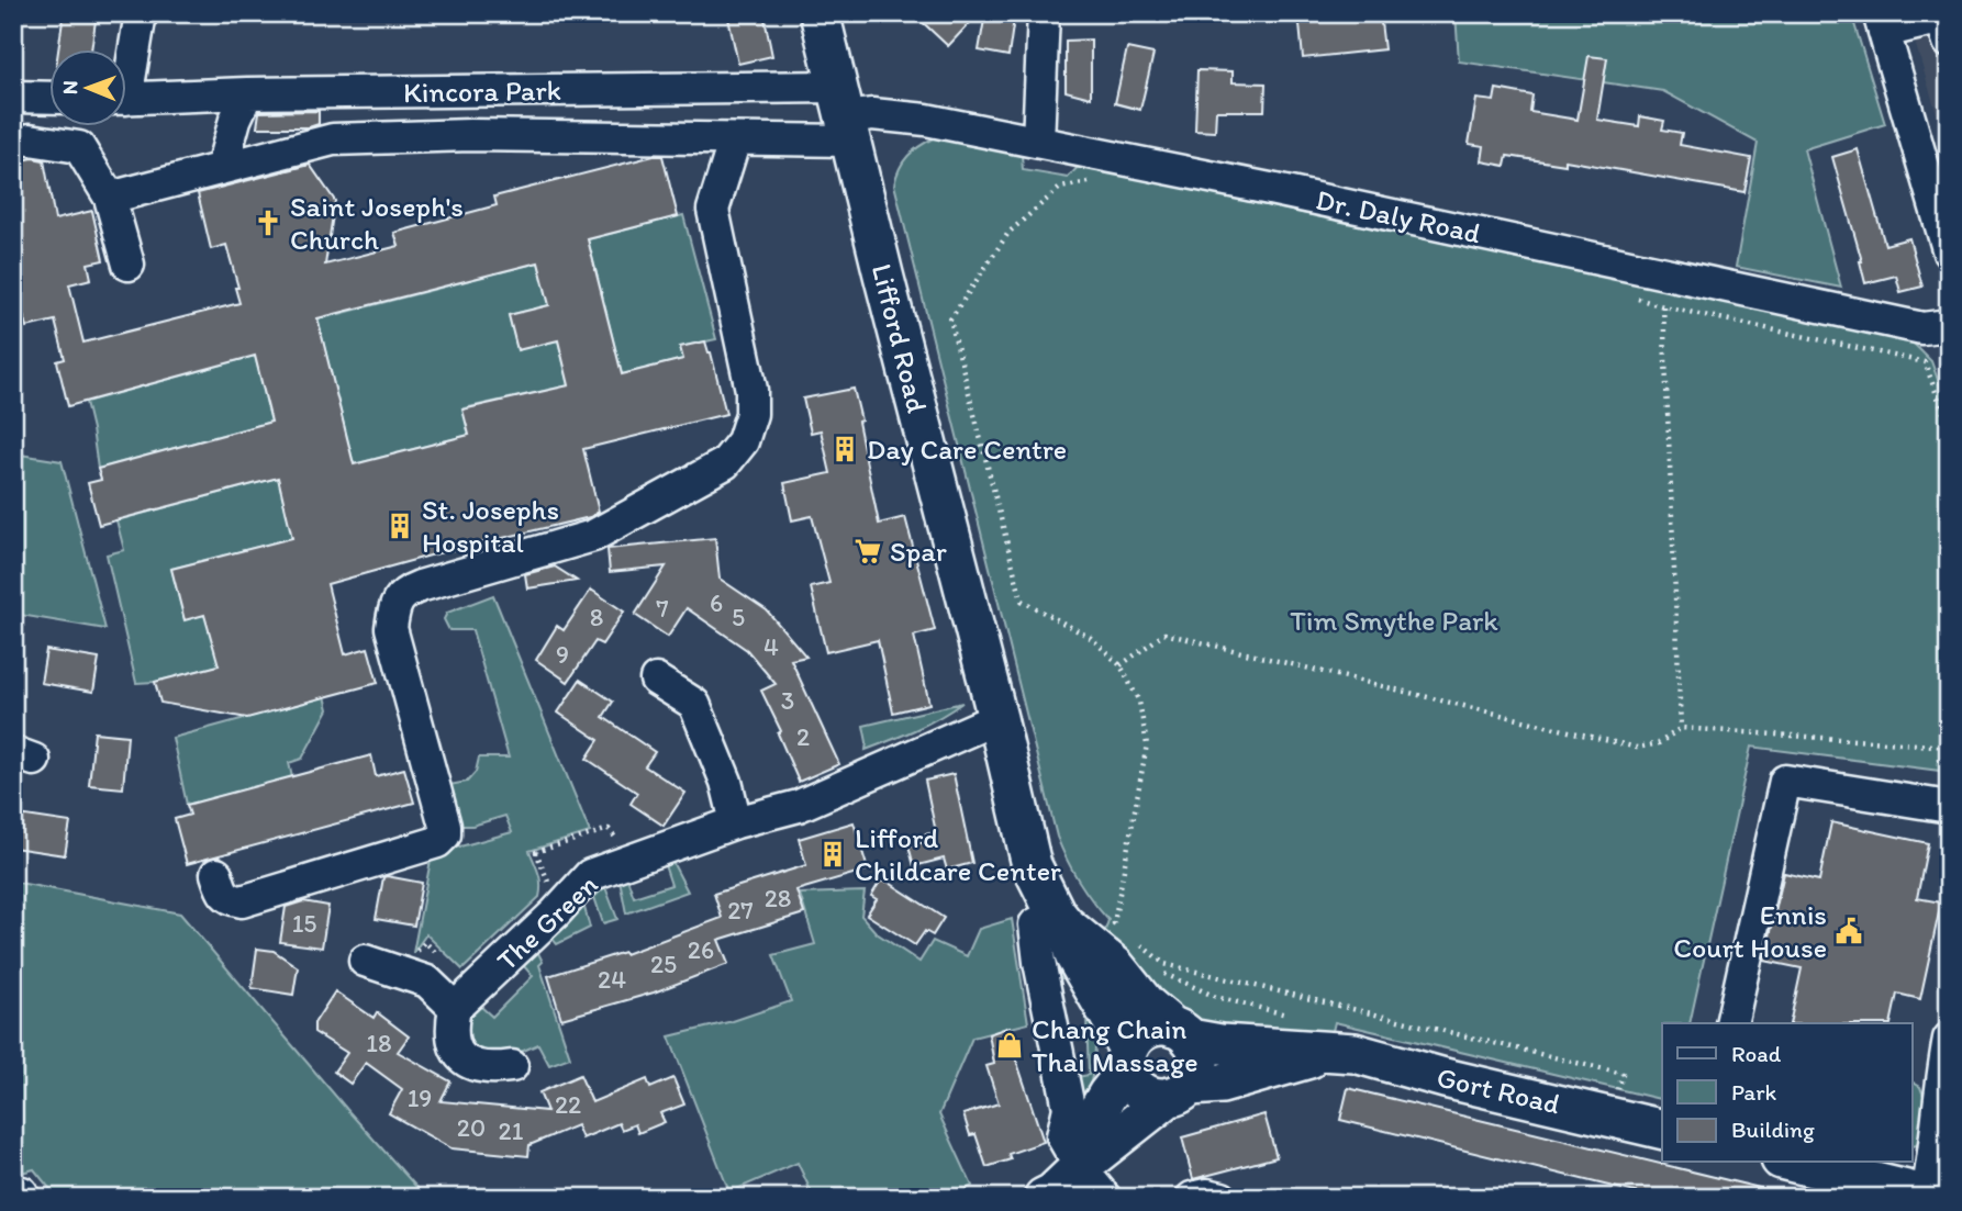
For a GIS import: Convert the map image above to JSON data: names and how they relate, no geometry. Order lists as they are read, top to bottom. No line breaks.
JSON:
{"streets":{"main road":["Lifford Road","Gort Road"],"street":["Kincora Park","Dr. Daly Road","The Green"]},"crossings":[["Kincora Park","Dr. Daly Road"],["Kincora Park","Lifford Road"],["Dr. Daly Road","Lifford Road"],["Lifford Road","The Green"],["Lifford Road","Gort Road"]],"parks":["Tim Smythe Park"],"places":{"church":["Saint Joseph's Church"],"building":["Day Care Centre","St. Josephs Hospital","Lifford Childcare Center"],"supermarket":["Spar"],"public building":["Ennis Court House"],"shop":["Chang Chain Thai Massage"]},"house_numbers":["6","7","8","5","4","9","3","2","28","27","15","26","25","24","18","19","22","20","21"],"legend":["Road","Park","Building"],"north":"left"}
